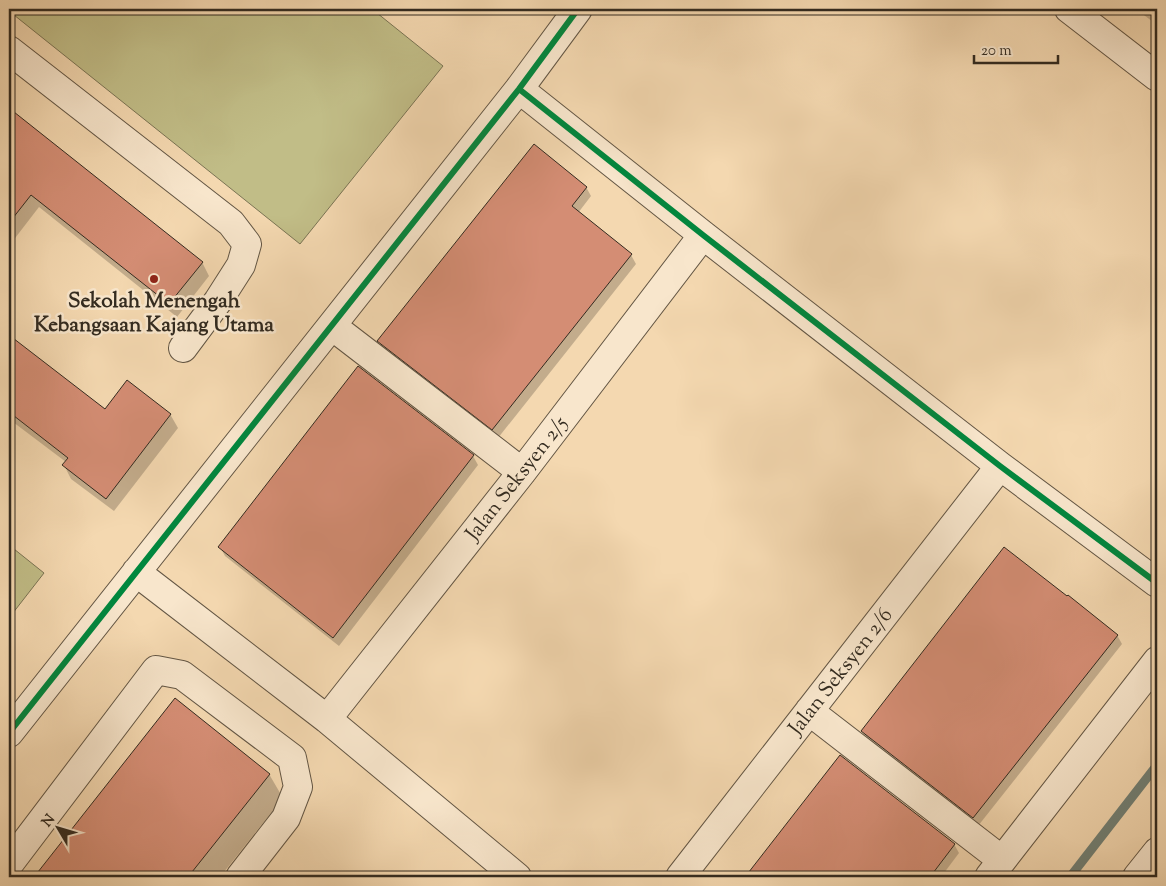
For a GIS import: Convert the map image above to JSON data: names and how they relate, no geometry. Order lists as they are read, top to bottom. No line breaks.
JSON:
{"streets":{"street":["Jalan Seksyen 2/5","Jalan Seksyen 2/6"]},"places":["Sekolah Menengah Kebangsaan Kajang Utama"],"scale_bar":"20 m","north":"top left"}
